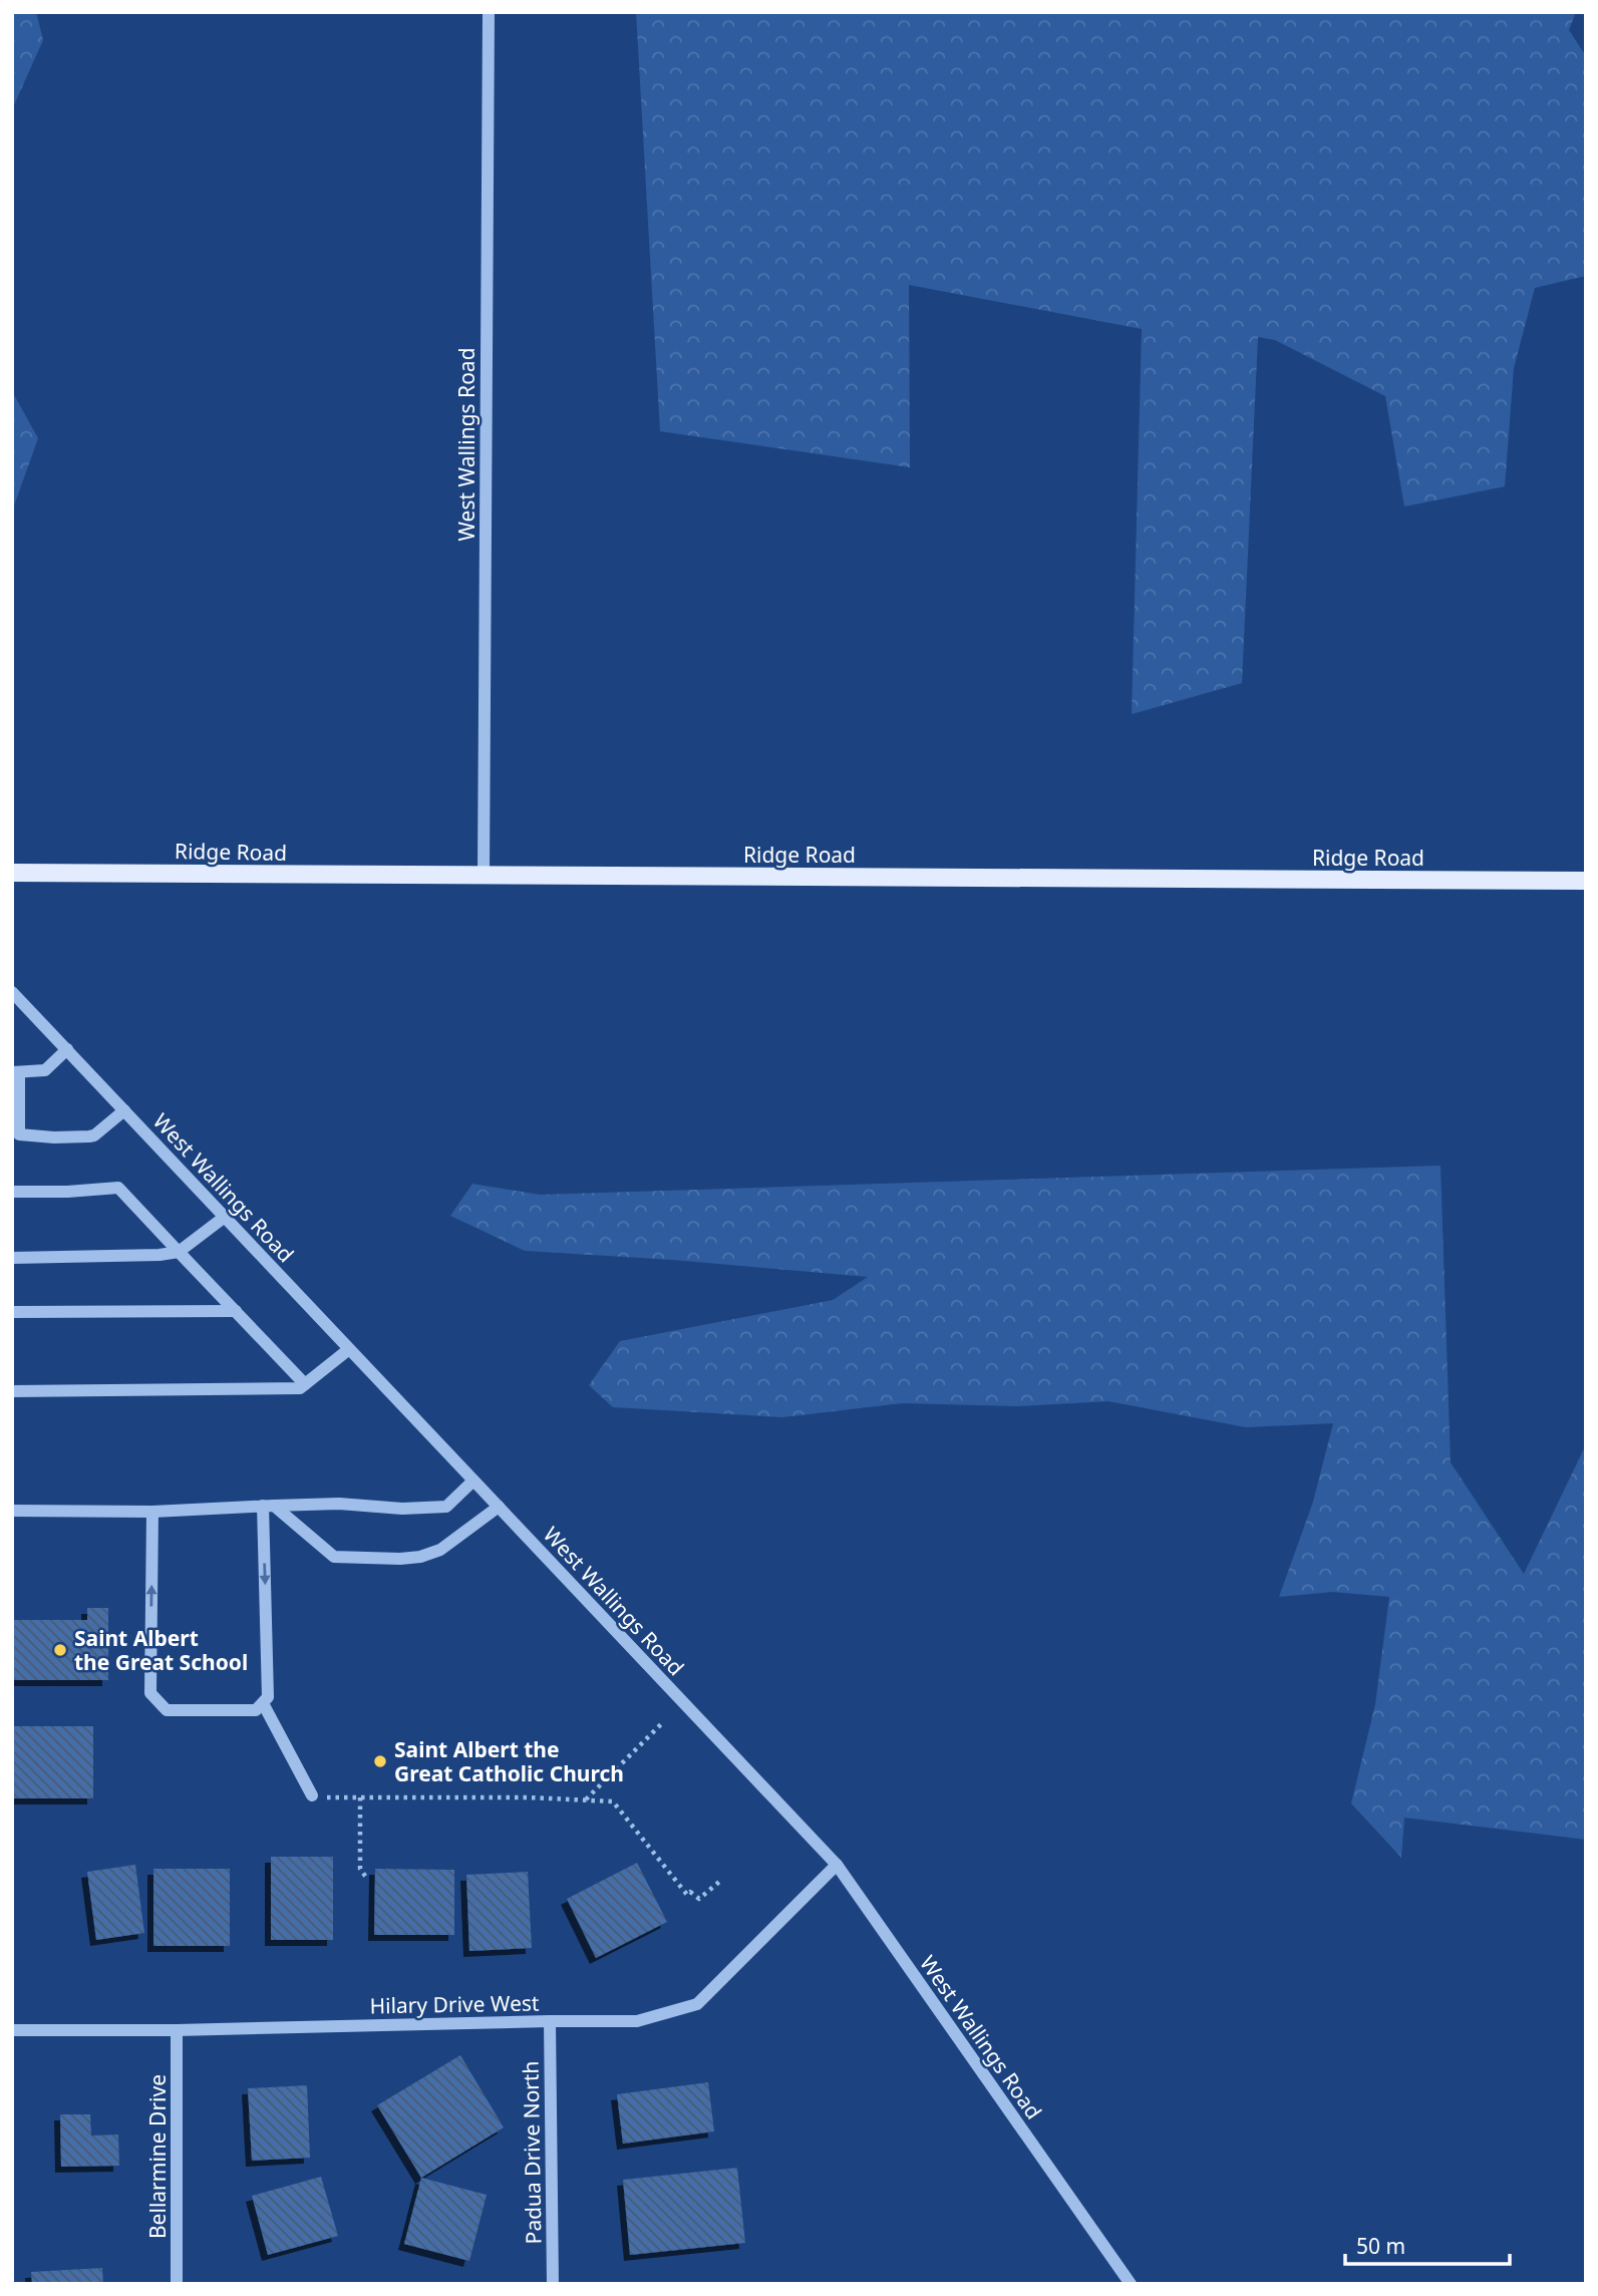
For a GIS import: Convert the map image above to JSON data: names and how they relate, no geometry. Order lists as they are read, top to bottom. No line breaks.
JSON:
{"streets":{"main road":["Ridge Road"],"street":["West Wallings Road","Hilary Drive West","Padua Drive North","Bellarmine Drive"]},"crossings":[["West Wallings Road","Ridge Road"],["West Wallings Road","Hilary Drive West"],["Hilary Drive West","Padua Drive North"],["Hilary Drive West","Bellarmine Drive"]],"places":["Saint Albert the Great School","Saint Albert the Great Catholic Church"],"scale_bar":"50 m"}
